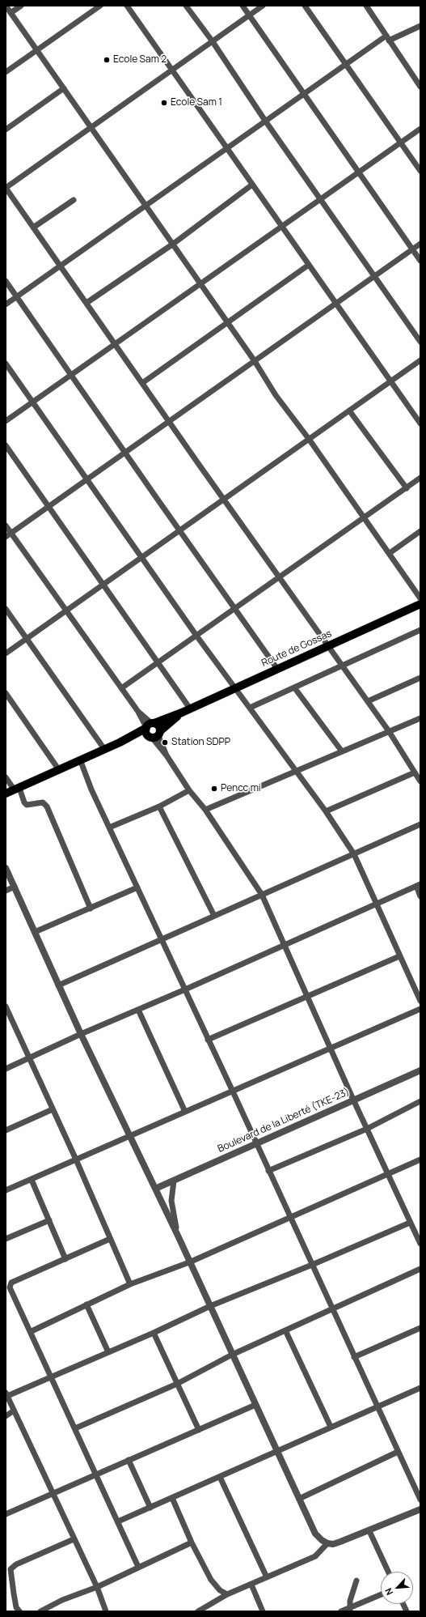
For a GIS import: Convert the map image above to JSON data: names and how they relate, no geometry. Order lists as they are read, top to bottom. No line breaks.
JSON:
{"streets":{"main road":["Route de Gossas"],"street":["Boulevard de la Liberté (TKE-23)"]},"places":["Ecole Sam 2","Ecole Sam 1","Station SDPP","Pencc mi"],"north":"bottom left"}
